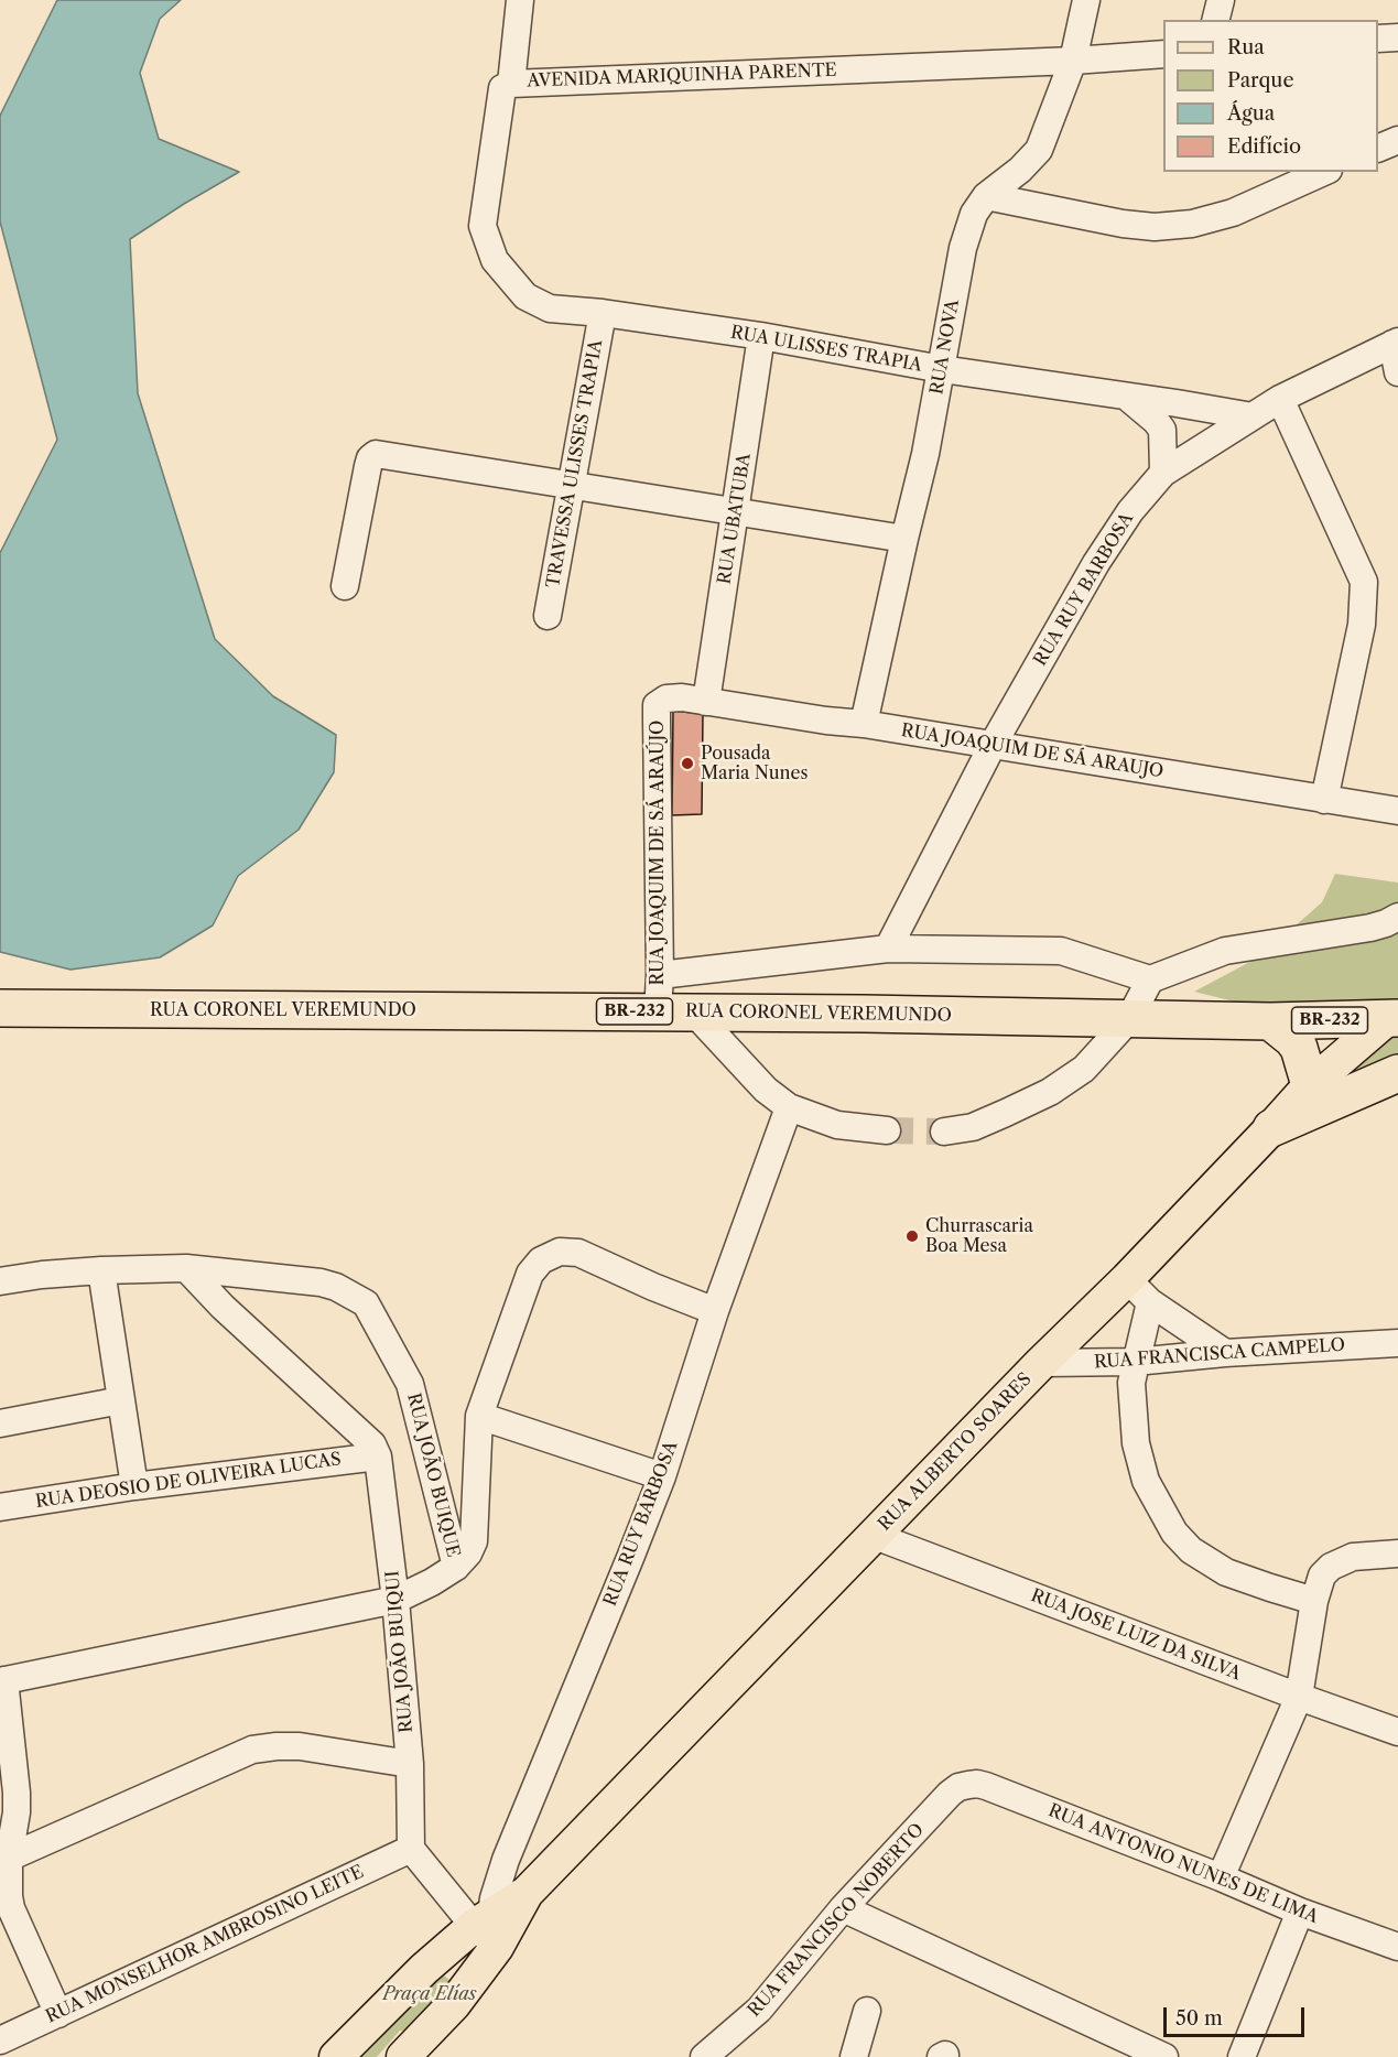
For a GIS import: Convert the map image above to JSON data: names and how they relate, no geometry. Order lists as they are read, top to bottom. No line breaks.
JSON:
{"streets":{"highway":["RUA CORONEL VEREMUNDO","BR-232"],"main road":["RUA ALBERTO SOARES"],"street":["AVENIDA MARIQUINHA PARENTE","RUA NOVA","RUA ULISSES TRAPIA","TRAVESSA ULISSES TRAPIA","RUA UBATUBA","RUA RUY BARBOSA","RUA JOAQUIM DE SÁ ARAUJO","RUA JOAQUIM DE SÁ ARAÚJO","RUA FRANCISCA CAMPELO","RUA JOÃO BUIQUE","RUA DEOSIO DE OLIVEIRA LUCAS","RUA JOSE LUIZ DA SILVA","RUA JOÃO BUIQUI","RUA ANTONIO NUNES DE LIMA","RUA FRANCISCO NOBERTO","RUA MONSELHOR AMBROSINO LEITE"]},"crossings":[["AVENIDA MARIQUINHA PARENTE","RUA NOVA"],["AVENIDA MARIQUINHA PARENTE","RUA ULISSES TRAPIA"],["AVENIDA MARIQUINHA PARENTE","TRAVESSA ULISSES TRAPIA"],["RUA NOVA","RUA ULISSES TRAPIA"],["RUA NOVA","RUA JOAQUIM DE SÁ ARAUJO"],["RUA ULISSES TRAPIA","TRAVESSA ULISSES TRAPIA"],["RUA ULISSES TRAPIA","RUA UBATUBA"],["RUA ULISSES TRAPIA","RUA RUY BARBOSA"],["RUA UBATUBA","RUA JOAQUIM DE SÁ ARAUJO"],["RUA RUY BARBOSA","RUA JOAQUIM DE SÁ ARAUJO"],["RUA RUY BARBOSA","RUA ALBERTO SOARES"],["RUA JOAQUIM DE SÁ ARAUJO","RUA JOAQUIM DE SÁ ARAÚJO"],["RUA JOAQUIM DE SÁ ARAÚJO","RUA CORONEL VEREMUNDO"],["RUA CORONEL VEREMUNDO","RUA ALBERTO SOARES"],["RUA FRANCISCA CAMPELO","RUA ALBERTO SOARES"],["RUA ALBERTO SOARES","RUA JOSE LUIZ DA SILVA"],["RUA DEOSIO DE OLIVEIRA LUCAS","RUA JOÃO BUIQUI"],["RUA JOÃO BUIQUI","RUA MONSELHOR AMBROSINO LEITE"],["RUA ANTONIO NUNES DE LIMA","RUA FRANCISCO NOBERTO"]],"parks":["Praça Elías"],"places":["Pousada Maria Nunes","Churrascaria Boa Mesa"],"legend":["Rua","Parque","Água","Edifício"],"scale_bar":"50 m"}
